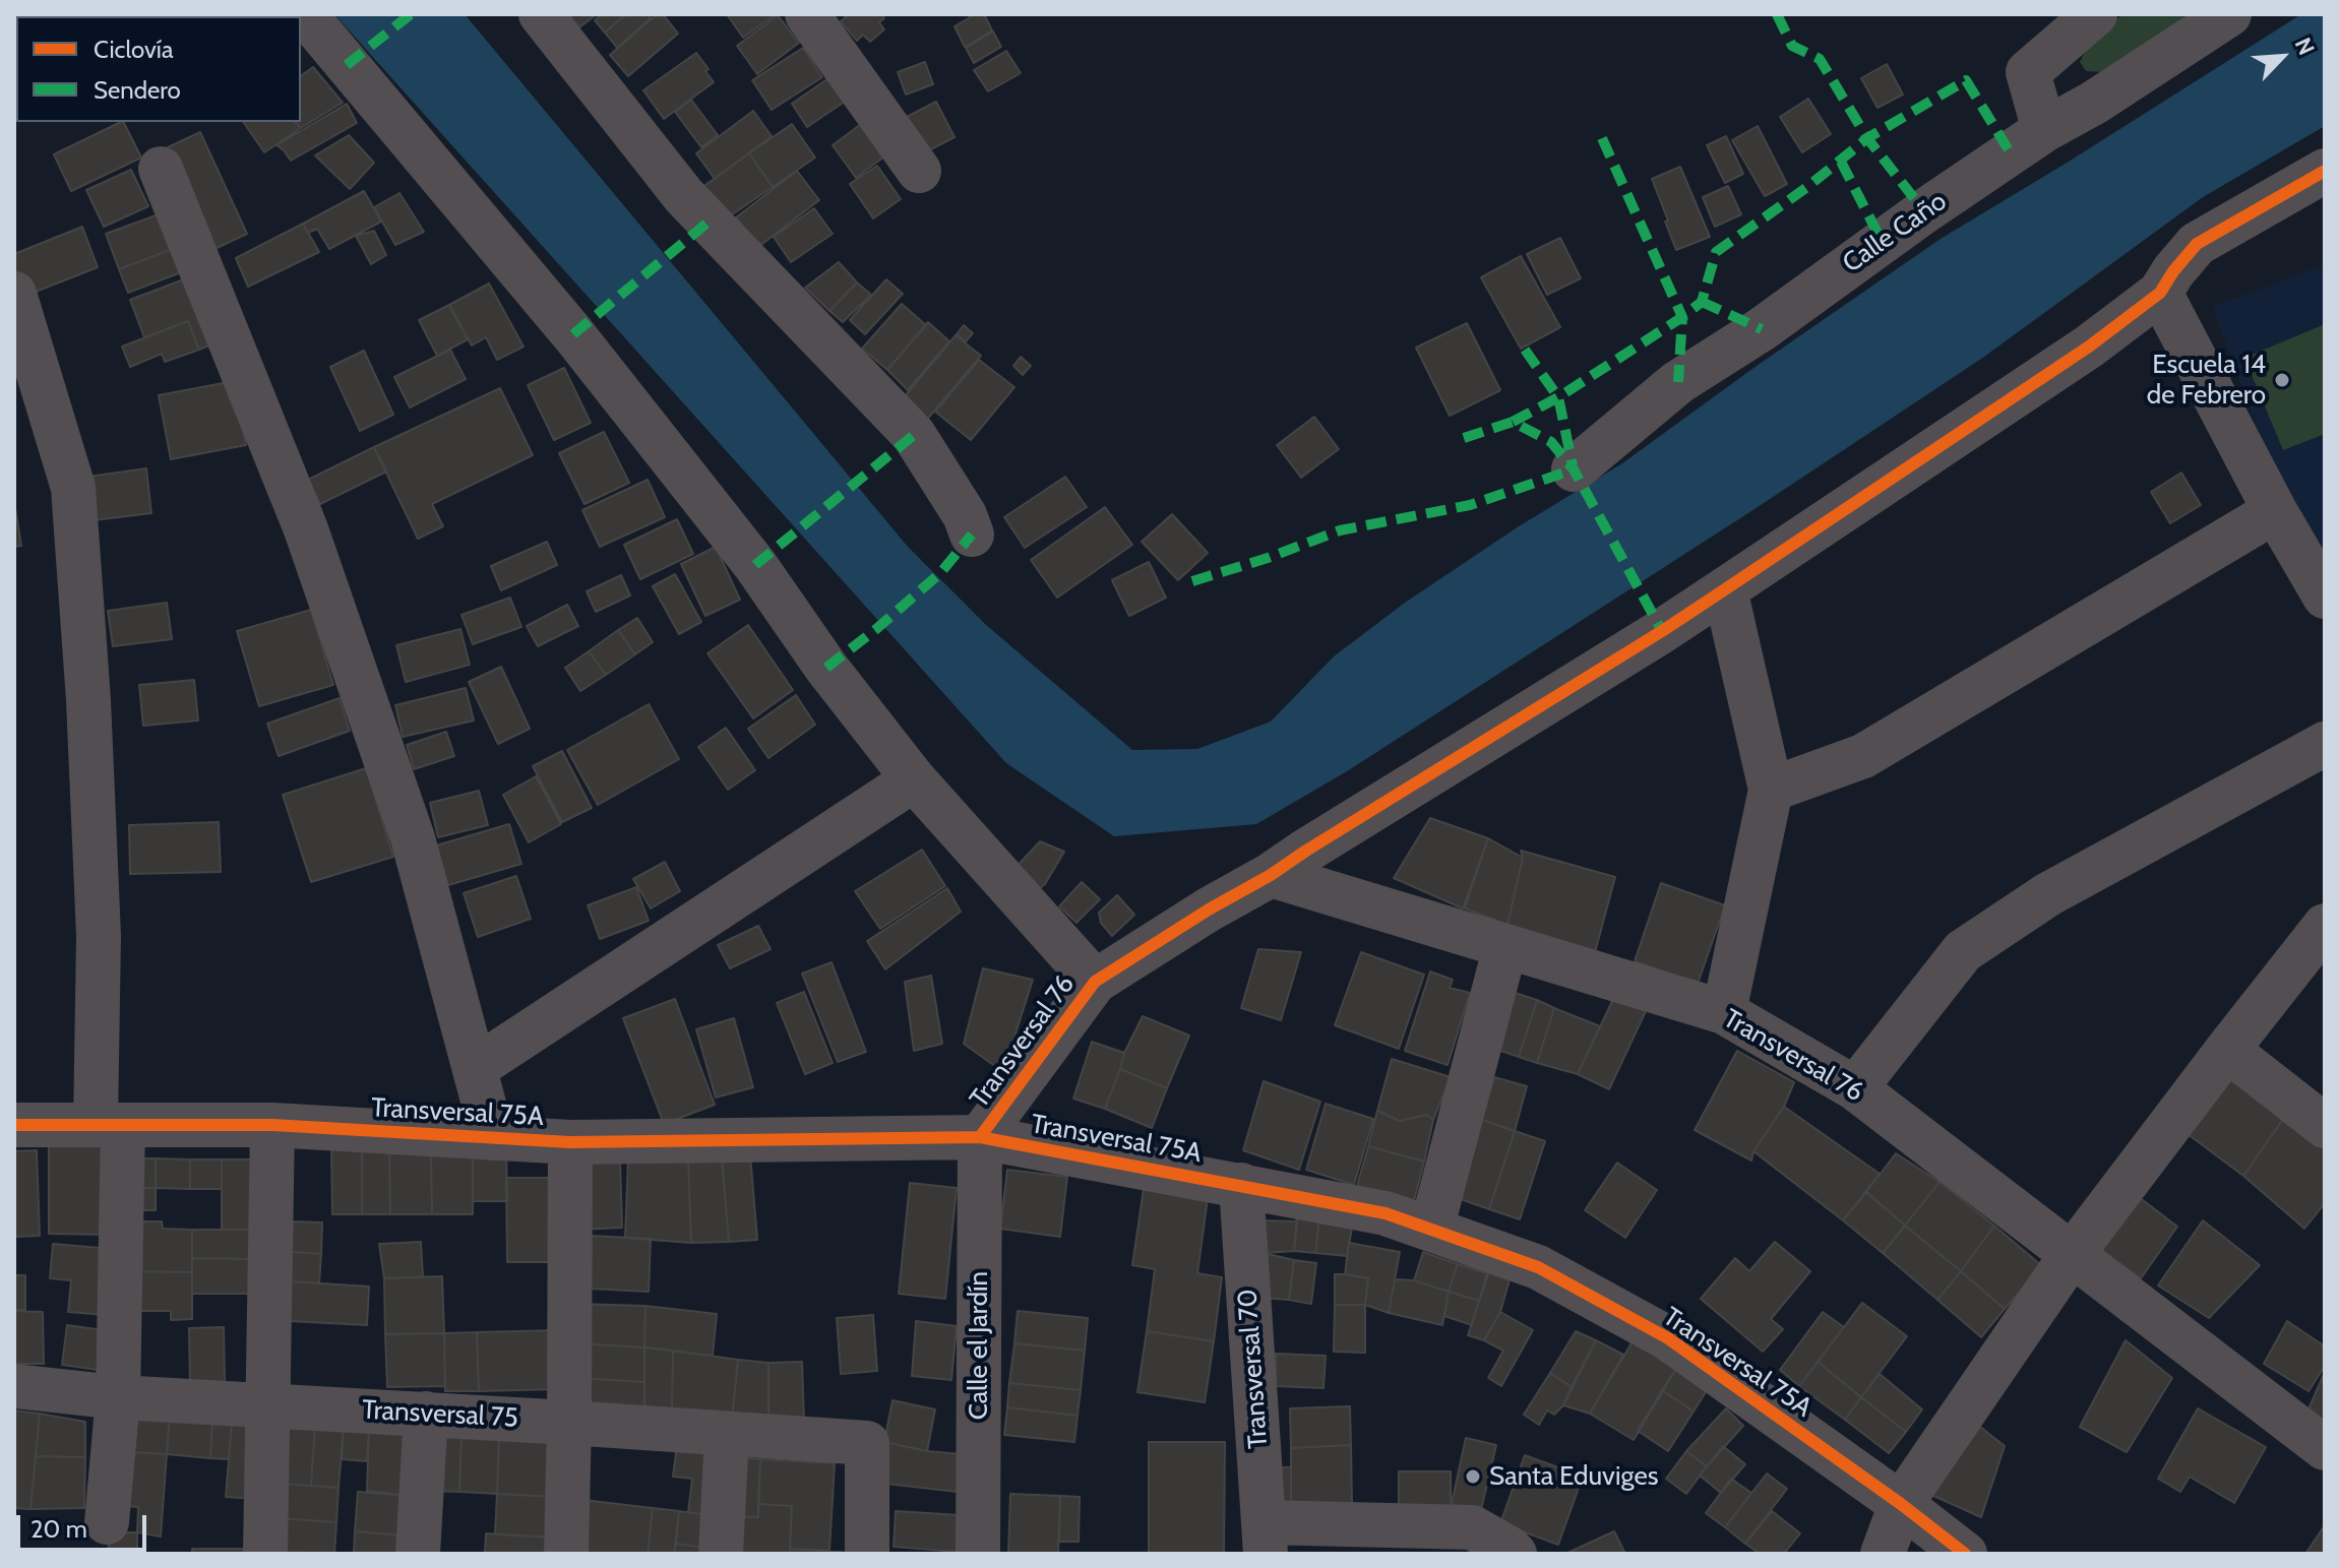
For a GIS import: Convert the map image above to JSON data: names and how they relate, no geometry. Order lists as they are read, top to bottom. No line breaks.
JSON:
{"streets":{"street":["Calle Caño","Transversal 76","Transversal 75A","Calle el Jardín","Transversal 70","Transversal 75"]},"crossings":[["Transversal 76","Transversal 75A"],["Transversal 76","Calle el Jardín"],["Transversal 75A","Calle el Jardín"],["Transversal 75A","Transversal 70"]],"places":["Escuela 14 de Febrero","Santa Eduviges"],"legend":["Ciclovía","Sendero"],"scale_bar":"20 m","north":"top right"}
